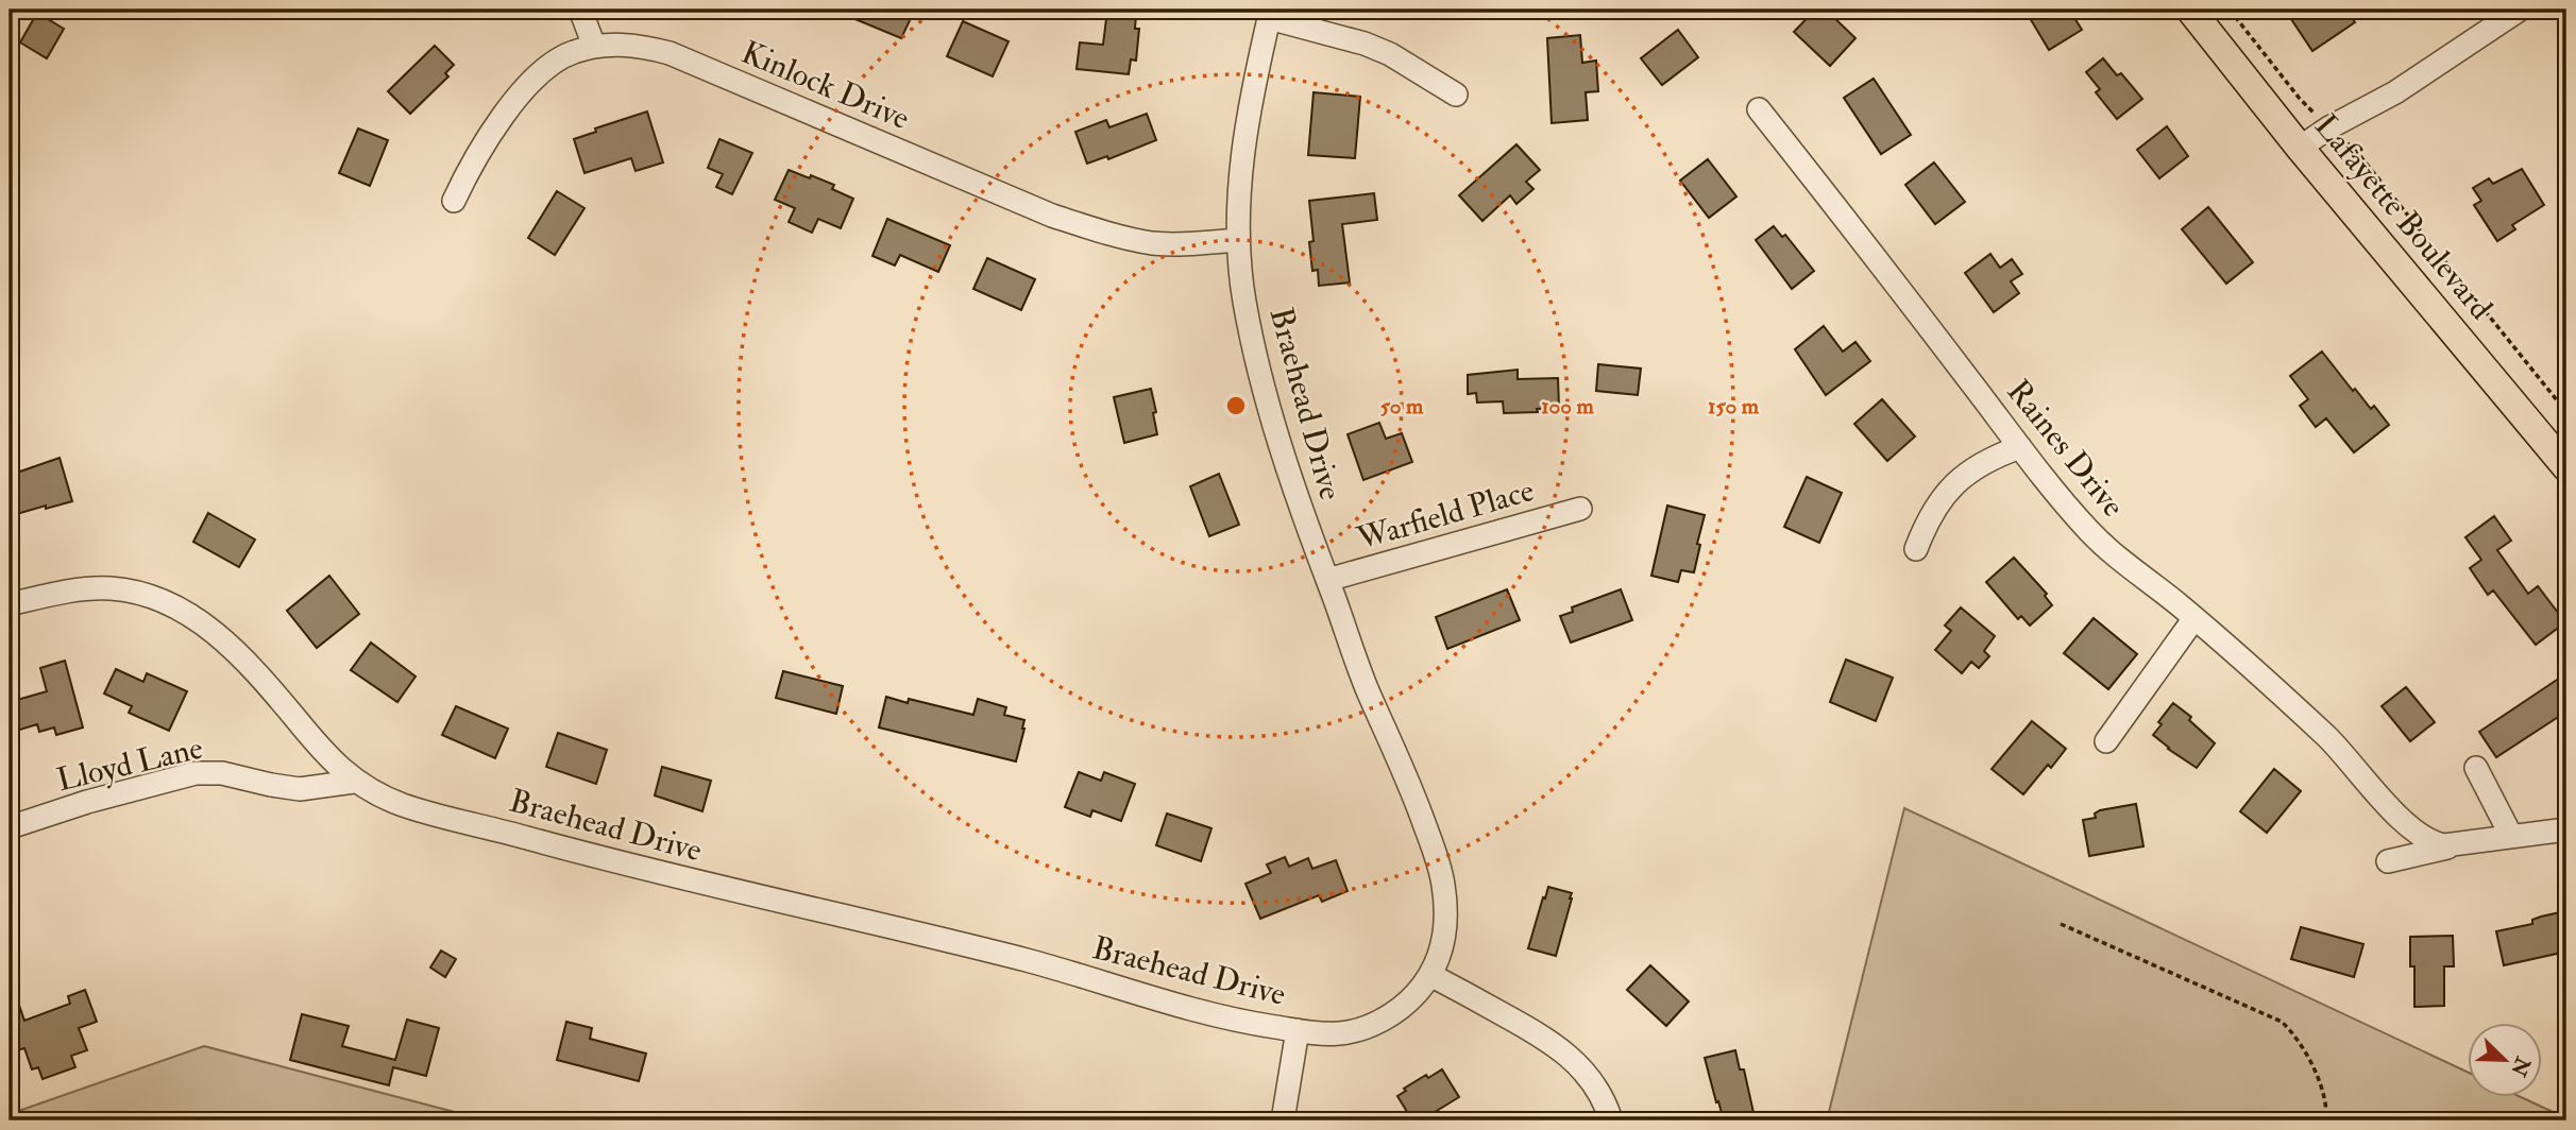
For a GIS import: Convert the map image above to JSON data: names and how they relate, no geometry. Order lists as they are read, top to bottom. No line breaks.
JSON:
{"streets":{"main road":["Lafayette Boulevard"],"street":["Kinlock Drive","Braehead Drive","Raines Drive","Warfield Place","Lloyd Lane"]},"crossings":[["Kinlock Drive","Braehead Drive"],["Braehead Drive","Warfield Place"],["Braehead Drive","Lloyd Lane"]],"north":"bottom right","rings":["50 m","100 m","150 m"]}
